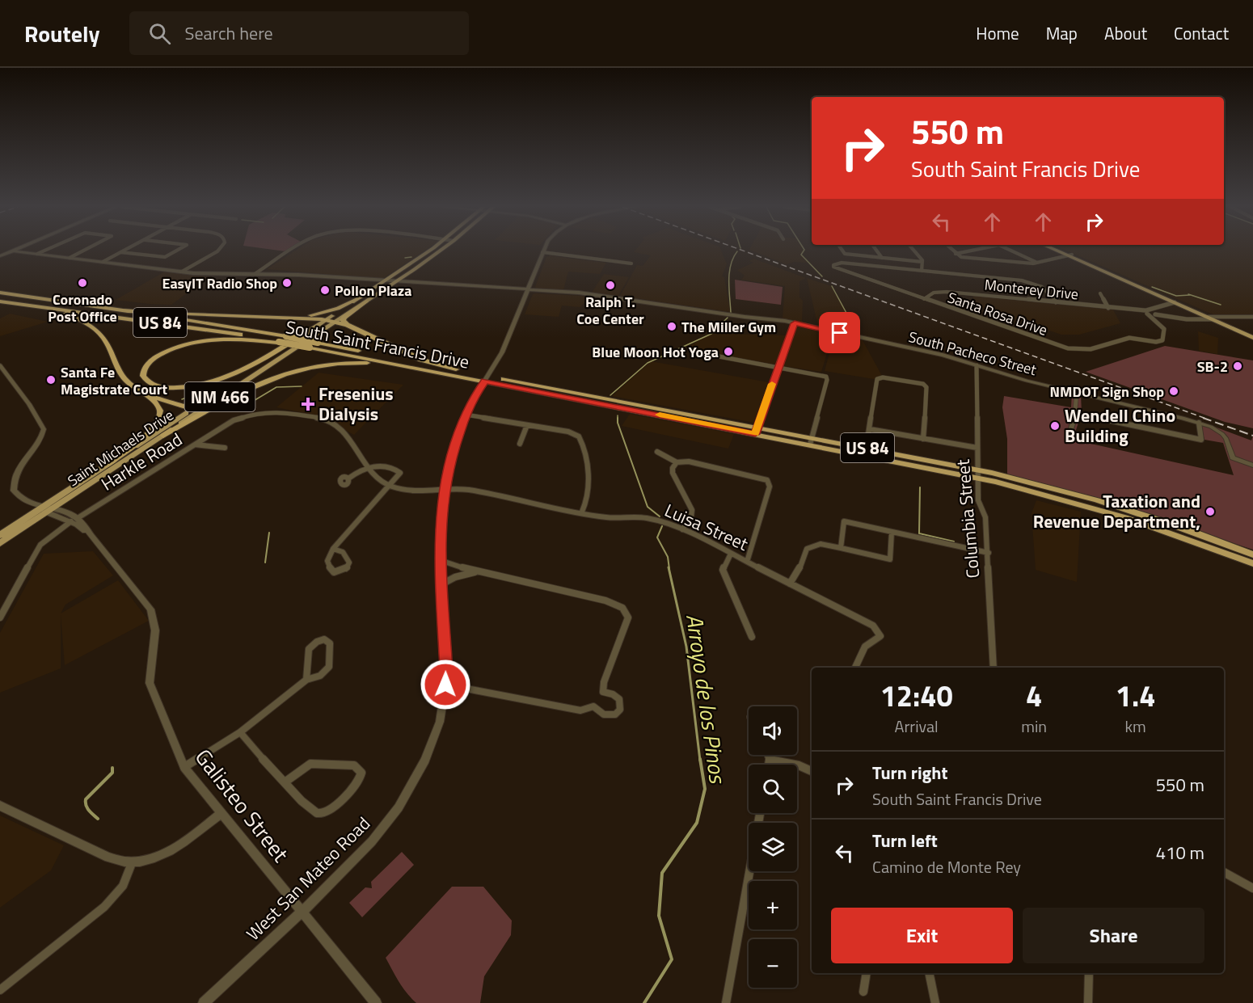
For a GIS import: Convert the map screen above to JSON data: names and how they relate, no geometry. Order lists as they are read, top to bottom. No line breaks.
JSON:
{"streets":{"highway":["US 84","South Saint Francis Drive"],"main road":["NM 466","Saint Michaels Drive"],"street":["Monterey Drive","Santa Rosa Drive","South Pacheco Street","Harkle Road","Columbia Street","Luisa Street","Galisteo Street","West San Mateo Road"]},"crossings":[["Monterey Drive","Santa Rosa Drive"],["South Saint Francis Drive","Columbia Street"],["South Saint Francis Drive","West San Mateo Road"],["South Pacheco Street","Saint Michaels Drive"],["South Pacheco Street","Columbia Street"],["South Pacheco Street","West San Mateo Road"],["Saint Michaels Drive","Galisteo Street"],["Harkle Road","Galisteo Street"],["Luisa Street","West San Mateo Road"],["Galisteo Street","West San Mateo Road"]],"water":["Arroyo de los Pinos"],"places":{"other":["Coronado Post Office","EasyIT Radio Shop","Ralph T. Coe Center","Pollon Plaza","The Miller Gym","Blue Moon Hot Yoga","SB-2","Santa Fe Magistrate Court","NMDOT Sign Shop","Wendell Chino Building","Taxation and Revenue Department,"],"health":["Fresenius Dialysis"]},"page":{"header":"Routely","search":"Search here","nav":["Home","Map","About","Contact"],"turn":["550 m","South Saint Francis Drive"],"eta":["12:40","Arrival","4","min","1.4","km"],"map_buttons":["+","−"],"list":[{"name":"Turn right","note":"South Saint Francis Drive","value":"550 m"},{"name":"Turn left","note":"Camino de Monte Rey","value":"410 m"}],"buttons":["Exit","Share"]}}
